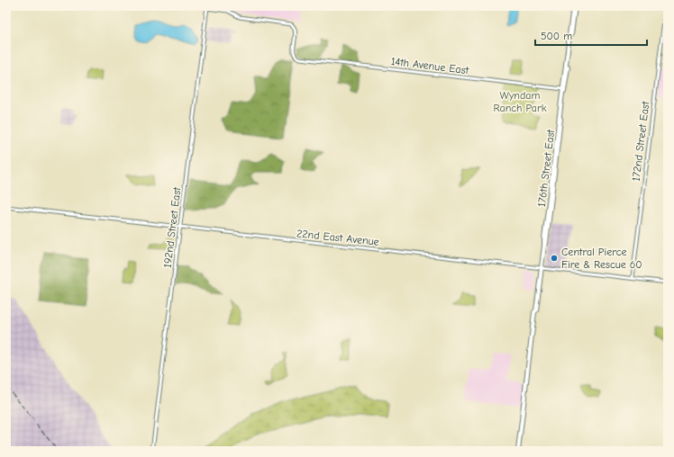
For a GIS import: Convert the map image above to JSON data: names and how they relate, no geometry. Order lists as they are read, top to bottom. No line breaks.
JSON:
{"streets":{"main road":["176th Street East"],"street":["14th Avenue East","172nd Street East","192nd Street East","22nd East Avenue"]},"crossings":[["14th Avenue East","176th Street East"],["14th Avenue East","192nd Street East"],["172nd Street East","22nd East Avenue"],["176th Street East","22nd East Avenue"],["192nd Street East","22nd East Avenue"]],"parks":["Wyndam Ranch Park"],"places":["Central Pierce Fire & Rescue 60"],"scale_bar":"500 m"}
